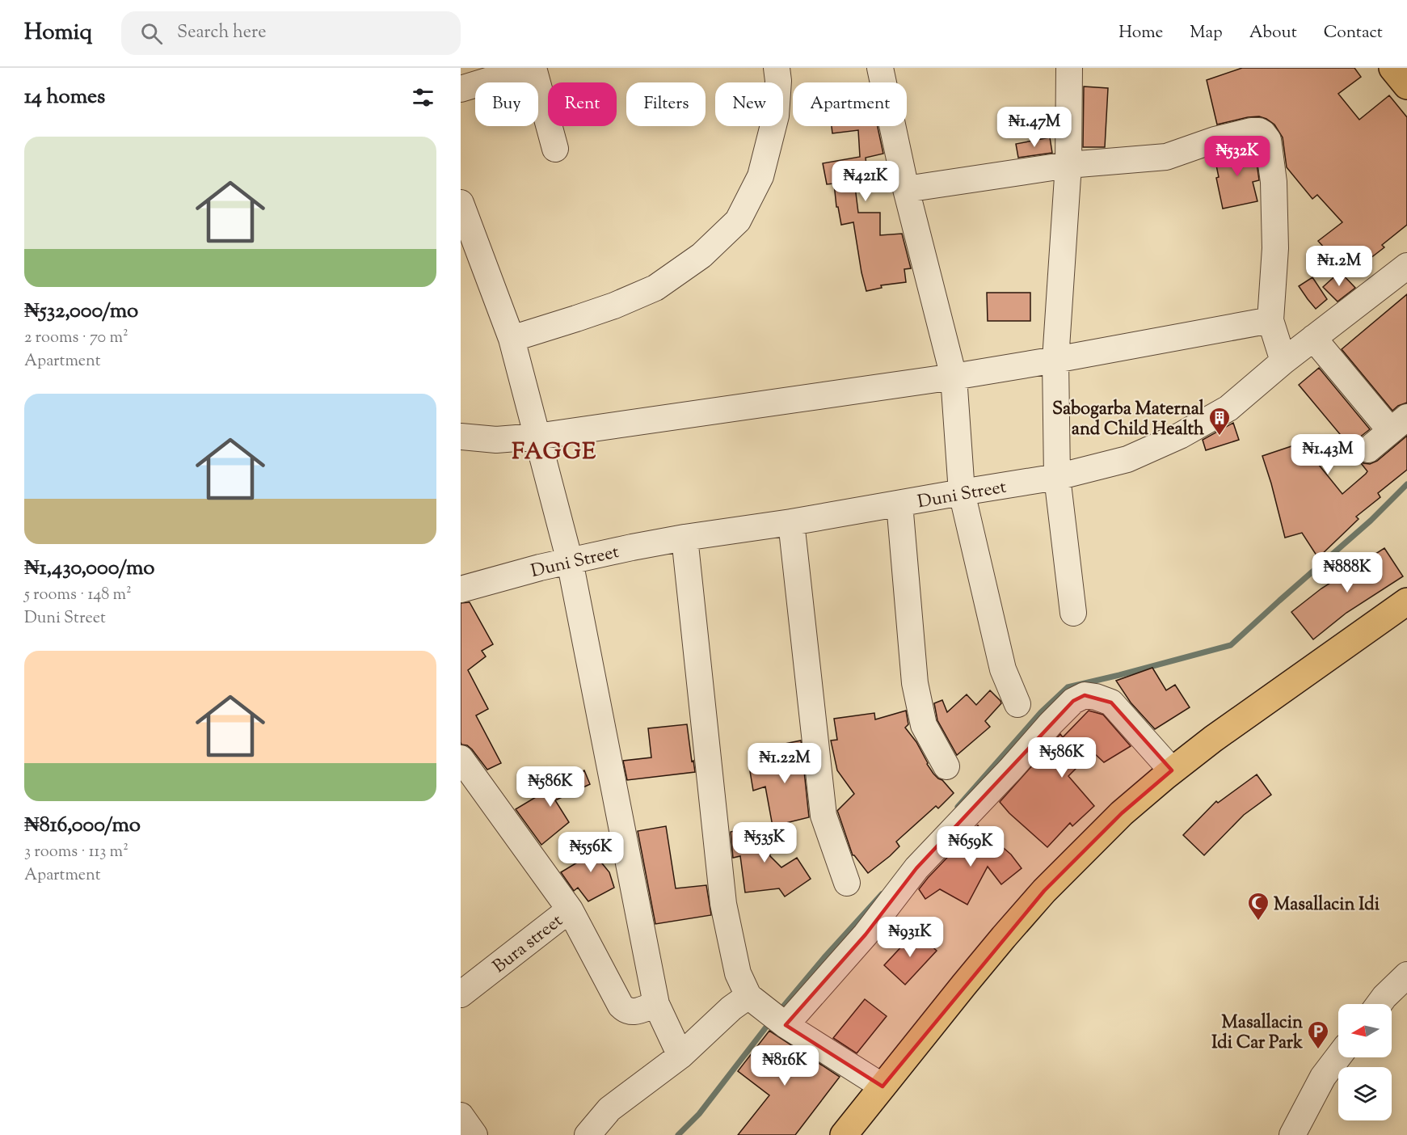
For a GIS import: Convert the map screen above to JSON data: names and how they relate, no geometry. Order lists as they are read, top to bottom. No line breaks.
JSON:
{"streets":{"street":["Duni Street","Bura street"]},"districts":["FAGGE"],"places":{"building":["Sabogarba Maternal and Child Health"],"mosque":["Masallacin Idi"],"parking":["Masallacin Idi Car Park"]},"north":"left","page":{"header":"Homiq","search":"Search here","nav":["Home","Map","About","Contact"],"heading":"14 homes","chip":["Buy","Rent","Filters","New","Apartment"],"price":["₦1.47M","₦532K","₦421K","₦1.2M","₦1.43M","₦888K","₦586K","₦1.22M","₦586K","₦535K","₦659K","₦556K","₦931K","₦816K"],"list":[{"name":"₦532,000/mo","note":"2 rooms · 70 m² · Apartment"},{"name":"₦1,430,000/mo","note":"5 rooms · 148 m² · Duni Street"},{"name":"₦816,000/mo","note":"3 rooms · 113 m² · Apartment"}]}}
